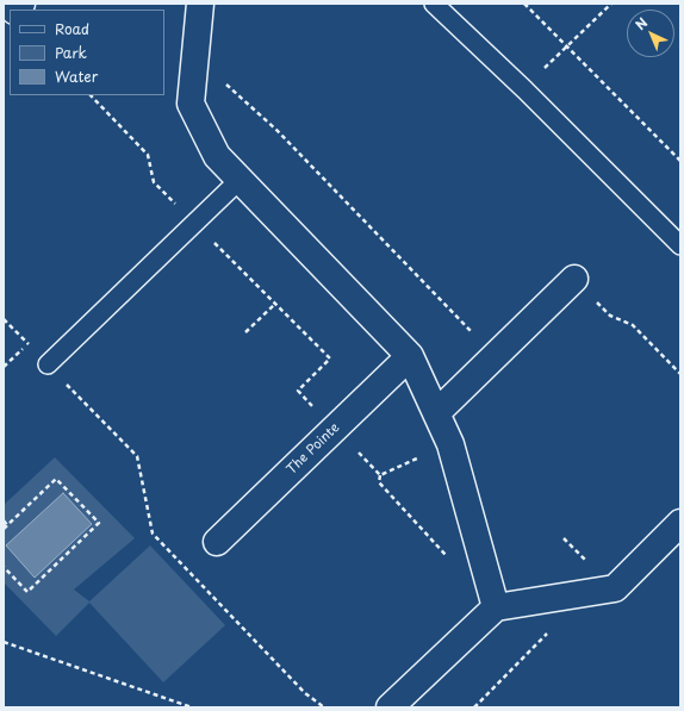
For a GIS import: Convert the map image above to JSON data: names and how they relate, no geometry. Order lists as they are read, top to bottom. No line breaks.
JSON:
{"streets":{"street":["The Pointe"]},"legend":["Road","Park","Water"],"north":"top left"}
